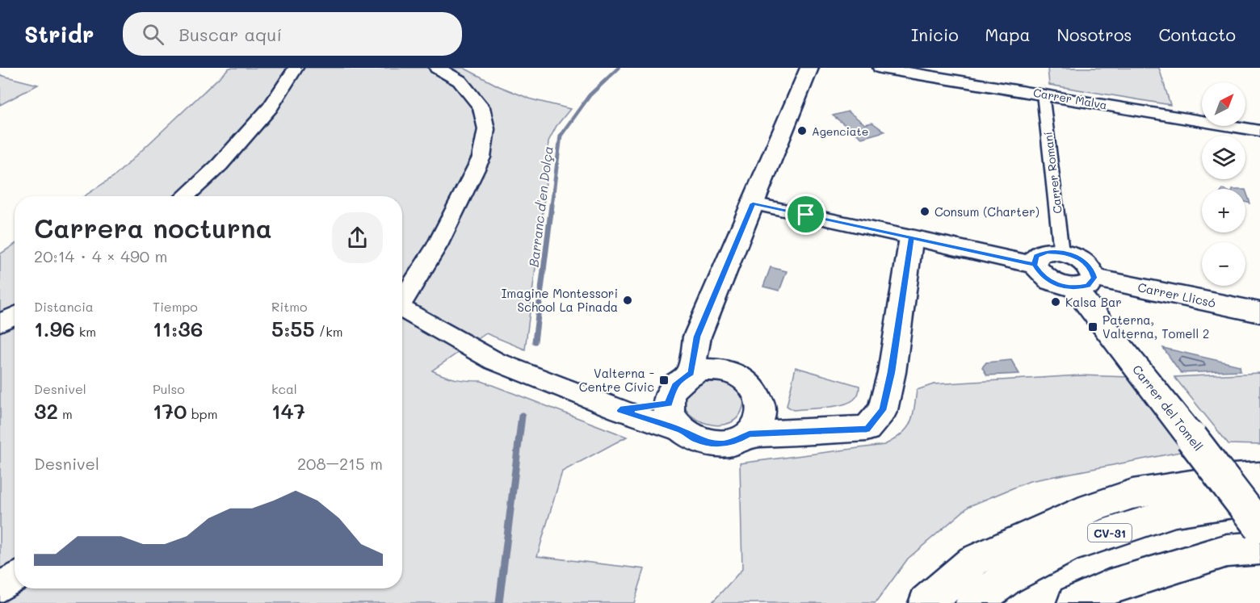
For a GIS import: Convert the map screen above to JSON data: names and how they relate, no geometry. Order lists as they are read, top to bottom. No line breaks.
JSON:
{"streets":{"main road":["Carrer Llicsó","Carrer del Tomell","CV-31"],"street":["Carrer Malva","Carrer Romaní"]},"crossings":[["Carrer Malva","Carrer Romaní"],["Carrer Romaní","Carrer del Tomell"],["Carrer Llicsó","Carrer del Tomell"]],"water":["Barranc d'en Dolça"],"places":{"other":["Agenciate","Consum (Charter)","Imagine Montessori School La Pinada","Kalsa Bar"],"transit":["Paterna, Valterna, Tomell 2","Valterna - Centre Cívic"]},"north":"top right","page":{"header":"Stridr","search":"Buscar aquí","nav":["Inicio","Mapa","Nosotros","Contacto"],"map_buttons":["+","−"],"heading":["Carrera nocturna","20:14 · 4 × 490 m"],"stats":[["Distancia","1.96 km"],["Tiempo","11:36"],["Ritmo","5:55 /km"],["Desnivel","32 m"],["Pulso","170 bpm"],["kcal","147"]],"chart":["Desnivel","208–215 m"]}}
